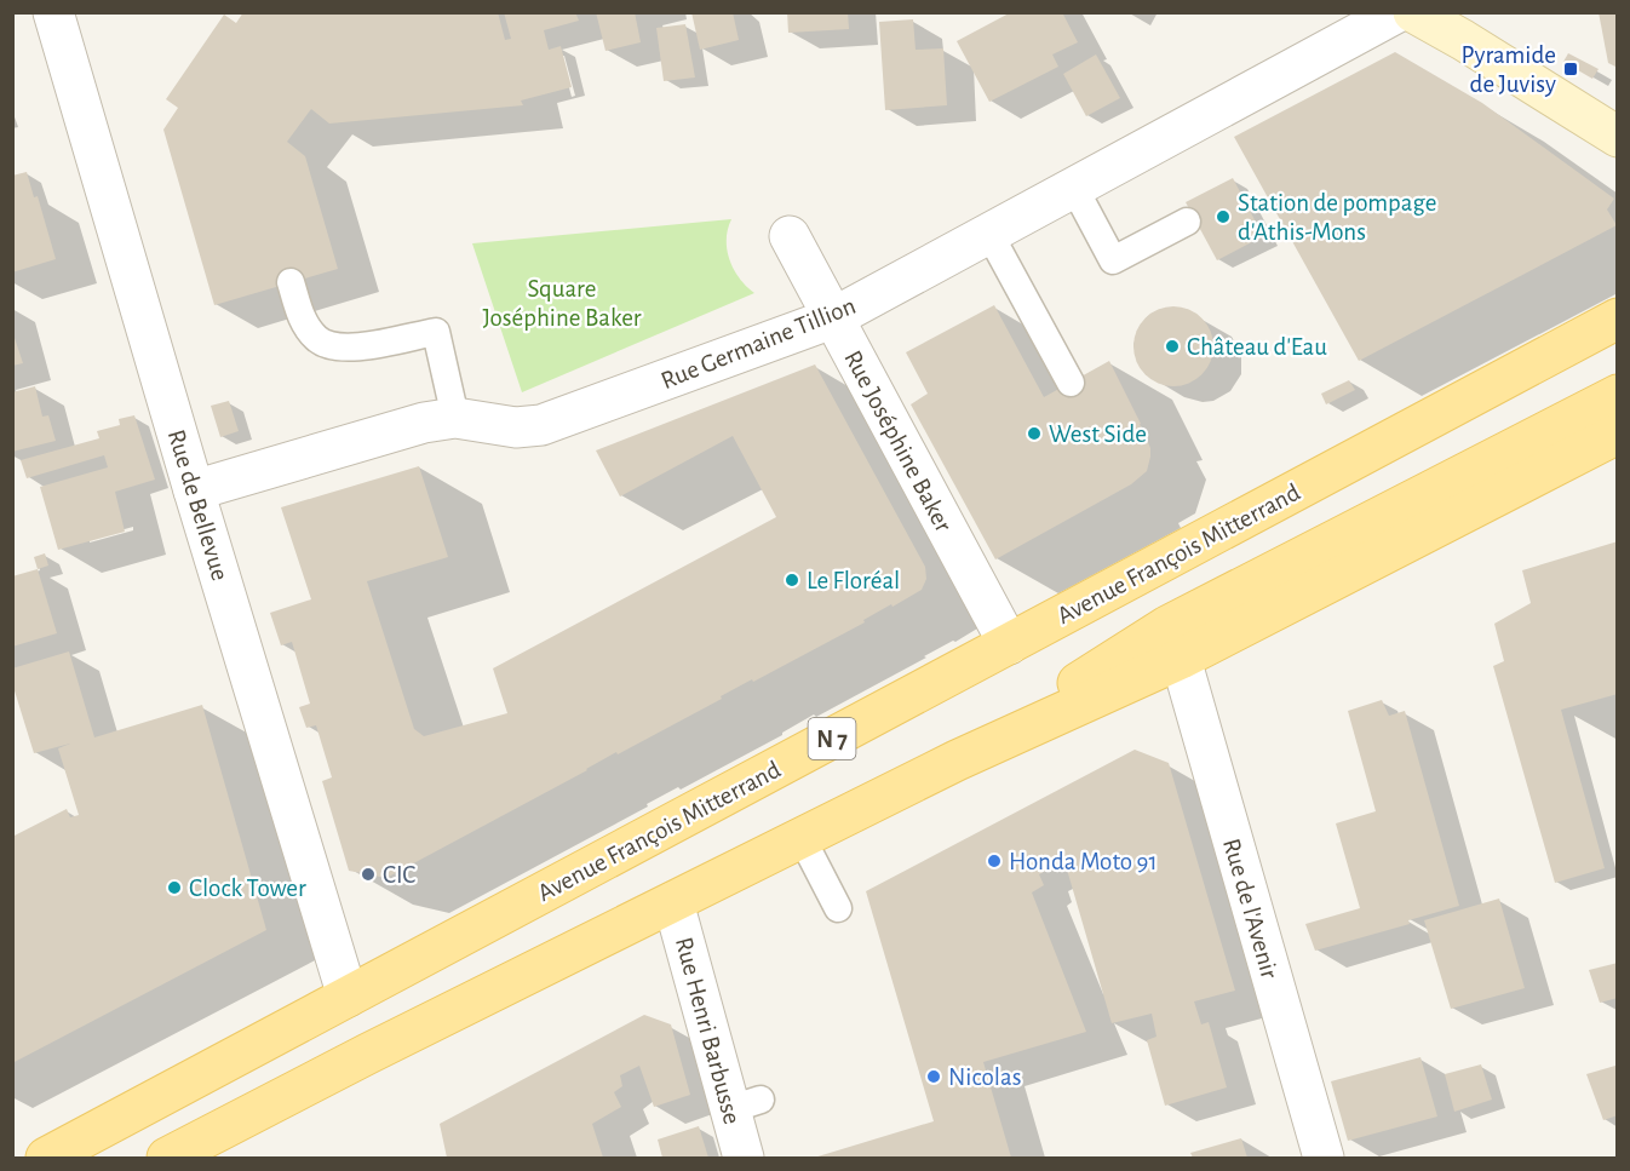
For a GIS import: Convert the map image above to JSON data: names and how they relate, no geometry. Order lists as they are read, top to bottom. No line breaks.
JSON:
{"streets":{"main road":["Avenue François Mitterrand","N 7"],"street":["Rue Germaine Tillion","Rue Joséphine Baker","Rue de Bellevue","Rue de l'Avenir","Rue Henri Barbusse"]},"crossings":[["Rue Germaine Tillion","Rue Joséphine Baker"],["Rue Germaine Tillion","Rue de Bellevue"],["Rue Joséphine Baker","Avenue François Mitterrand"],["Rue de Bellevue","Avenue François Mitterrand"]],"parks":["Square Joséphine Baker"],"places":{"transit":["Pyramide de Juvisy"],"other":["Station de pompage d'Athis-Mons","Château d'Eau","West Side","Le Floréal","Honda Moto 91","CIC","Clock Tower","Nicolas"]}}
